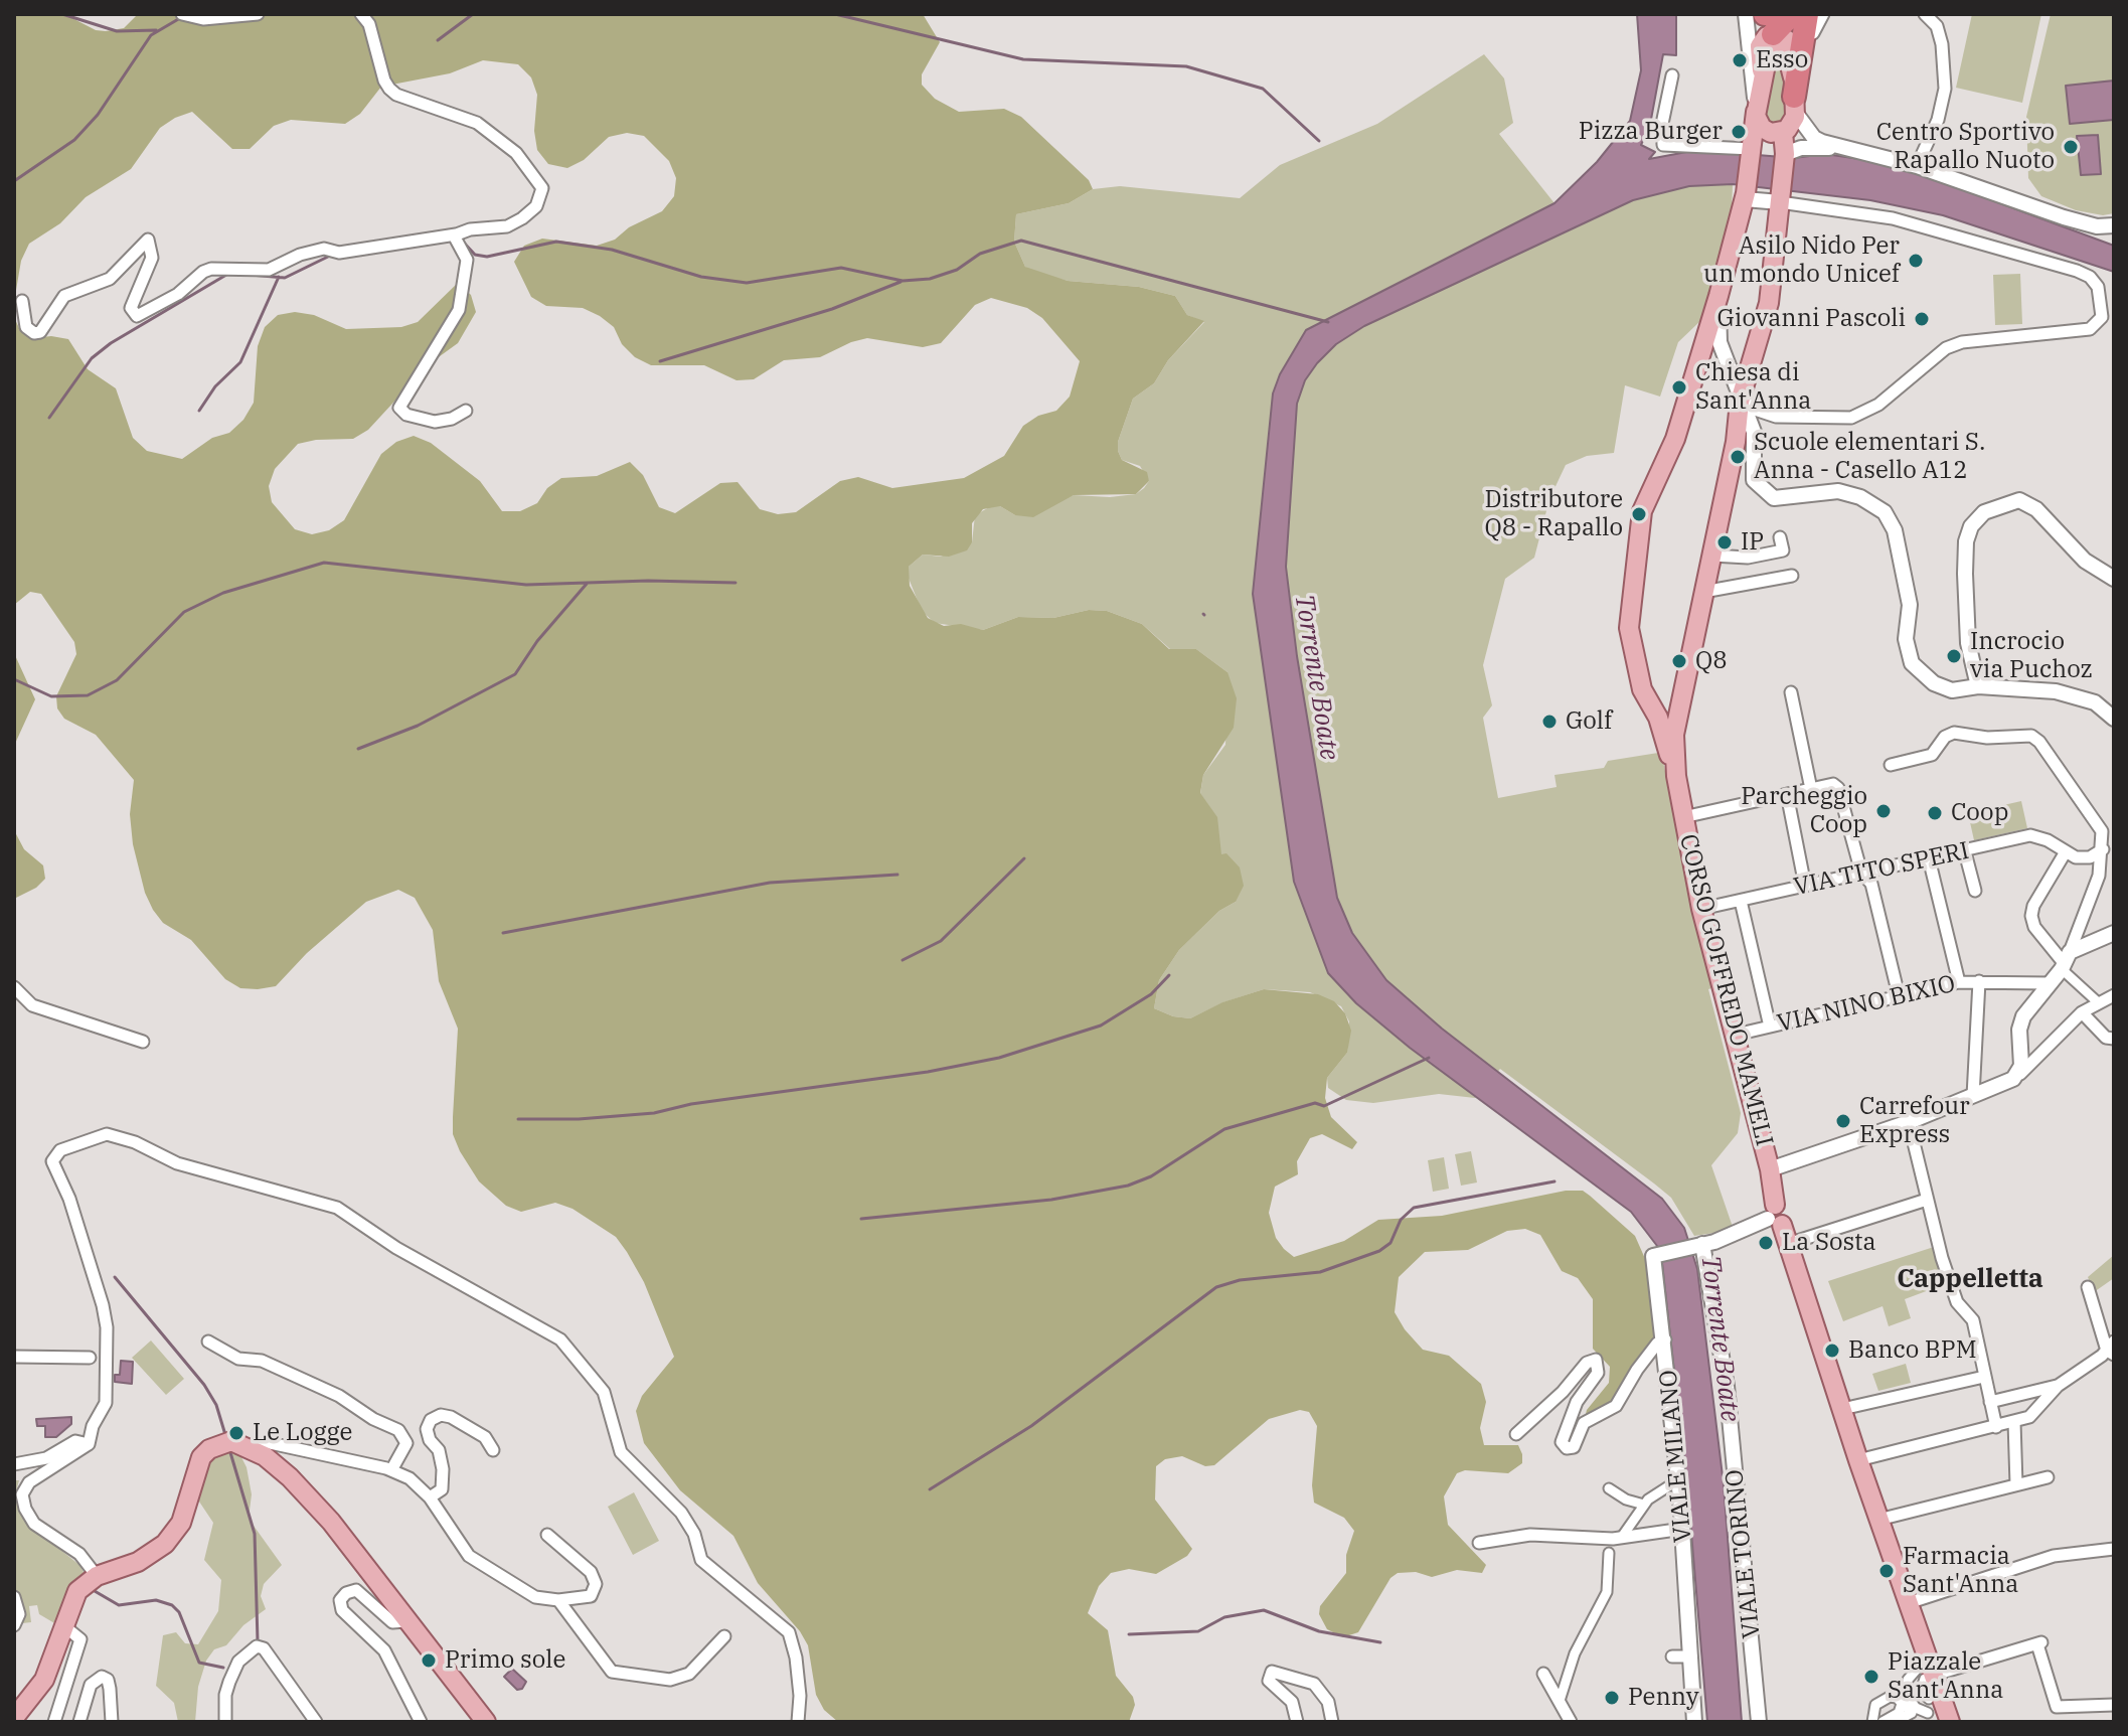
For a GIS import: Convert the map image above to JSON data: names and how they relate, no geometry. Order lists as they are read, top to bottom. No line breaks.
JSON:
{"streets":{"main road":["CORSO GOFFREDO MAMELI"],"street":["VIA TITO SPERI","VIA NINO BIXIO","VIALE MILANO","VIALE TORINO"]},"crossings":[["VIA TITO SPERI","CORSO GOFFREDO MAMELI"],["CORSO GOFFREDO MAMELI","VIA NINO BIXIO"],["VIALE MILANO","VIALE TORINO"]],"districts":["Cappelletta"],"water":["Torrente Boate"],"places":["Esso","Pizza Burger","Centro Sportivo Rapallo Nuoto","Asilo Nido Per un mondo Unicef","Giovanni Pascoli","Chiesa di Sant'Anna","Scuole elementari S. Anna - Casello A12","Distributore Q8 - Rapallo","IP","Incrocio via Puchoz","Q8","Golf","Parcheggio Coop","Coop","Carrefour Express","La Sosta","Banco BPM","Le Logge","Farmacia Sant'Anna","Primo sole","Piazzale Sant'Anna","Penny"]}
